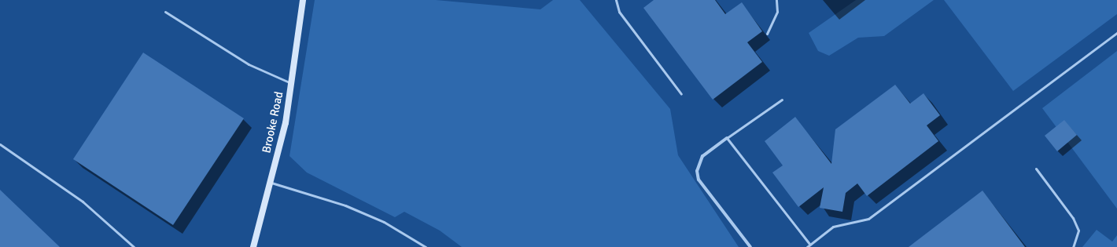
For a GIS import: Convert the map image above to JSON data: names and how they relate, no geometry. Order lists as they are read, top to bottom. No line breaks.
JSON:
{"streets":{"street":["Brooke Road"]}}
